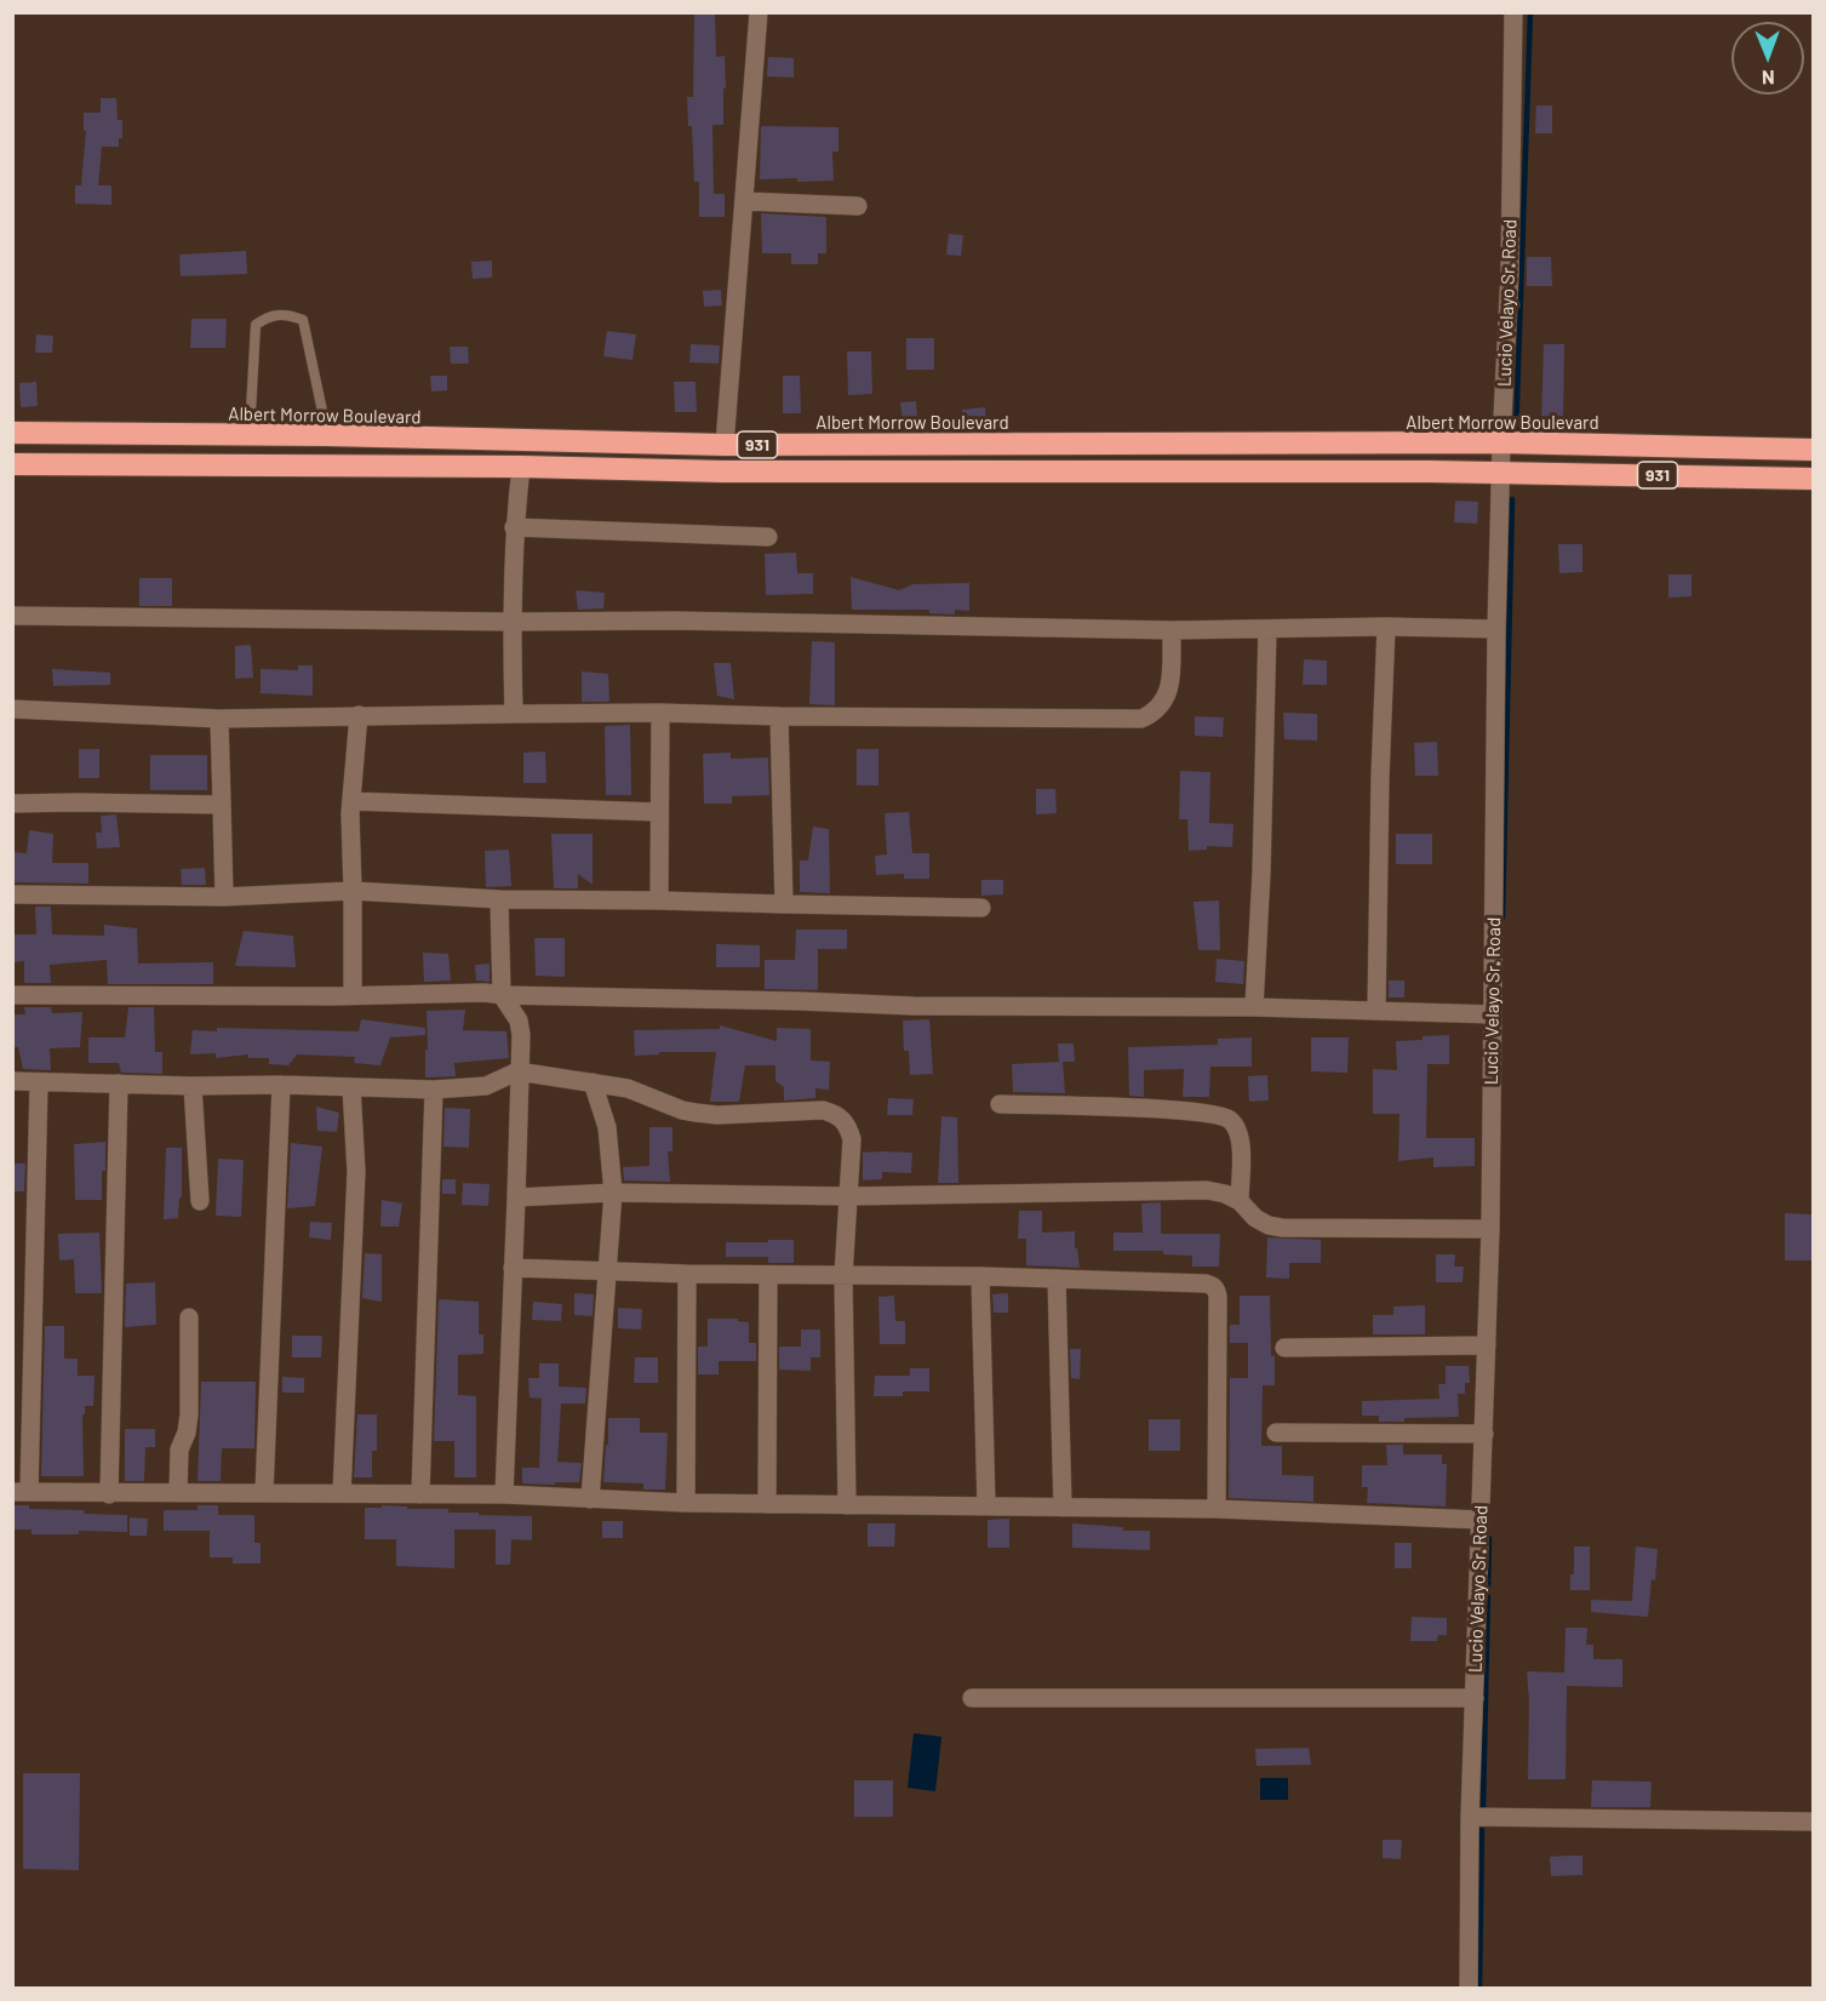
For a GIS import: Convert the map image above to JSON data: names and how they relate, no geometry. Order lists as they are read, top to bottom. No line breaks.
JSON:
{"streets":{"highway":["Albert Morrow Boulevard","931"],"street":["Lucio Velayo Sr. Road"]},"crossings":[["Lucio Velayo Sr. Road","Albert Morrow Boulevard"],["Lucio Velayo Sr. Road","931"]],"north":"bottom"}
